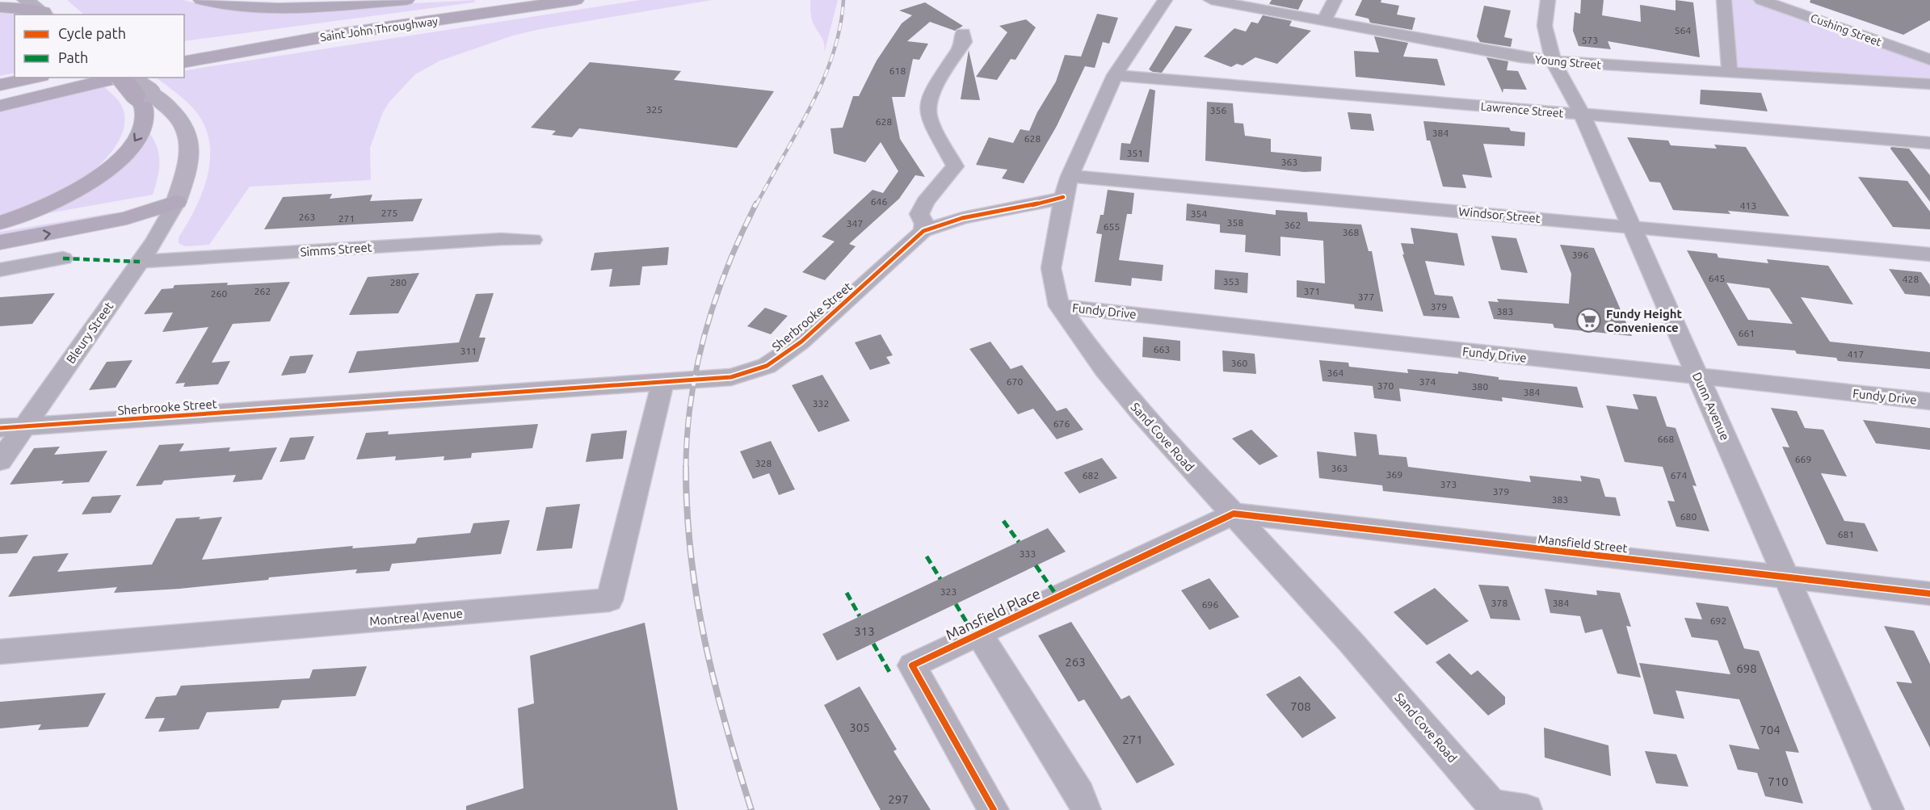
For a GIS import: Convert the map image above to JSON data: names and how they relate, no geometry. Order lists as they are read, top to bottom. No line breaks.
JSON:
{"streets":{"highway":["Saint John Throughway"],"street":["Cushing Street","Young Street","Lawrence Street","Windsor Street","Simms Street","Fundy Drive","Sherbrooke Street","Bleury Street","Dunn Avenue","Sand Cove Road","Mansfield Street","Mansfield Place","Montreal Avenue"]},"crossings":[["Young Street","Dunn Avenue"],["Lawrence Street","Dunn Avenue"],["Lawrence Street","Sand Cove Road"],["Windsor Street","Sherbrooke Street"],["Windsor Street","Dunn Avenue"],["Windsor Street","Sand Cove Road"],["Simms Street","Bleury Street"],["Fundy Drive","Dunn Avenue"],["Fundy Drive","Sand Cove Road"],["Sherbrooke Street","Bleury Street"],["Sherbrooke Street","Sand Cove Road"],["Sherbrooke Street","Montreal Avenue"],["Dunn Avenue","Mansfield Street"],["Sand Cove Road","Mansfield Street"],["Sand Cove Road","Mansfield Place"],["Mansfield Street","Mansfield Place"]],"places":{"supermarket":["Fundy Height Convenience"]},"house_numbers":["564","573","618","325","356","628","384","628","351","363","646","413","275","354","263","271","358","347","362","655","368","396","645","428","353","280","262","371","260","377","379","383","661","663","311","417","360","364","670","374","370","380","384","332","676","668","669","328","363","369","682","674","373","379","383","680","681","333","323","378","384","696","692","313","263","698","708","305","704","271","710","297"],"legend":["Cycle path","Path"]}
